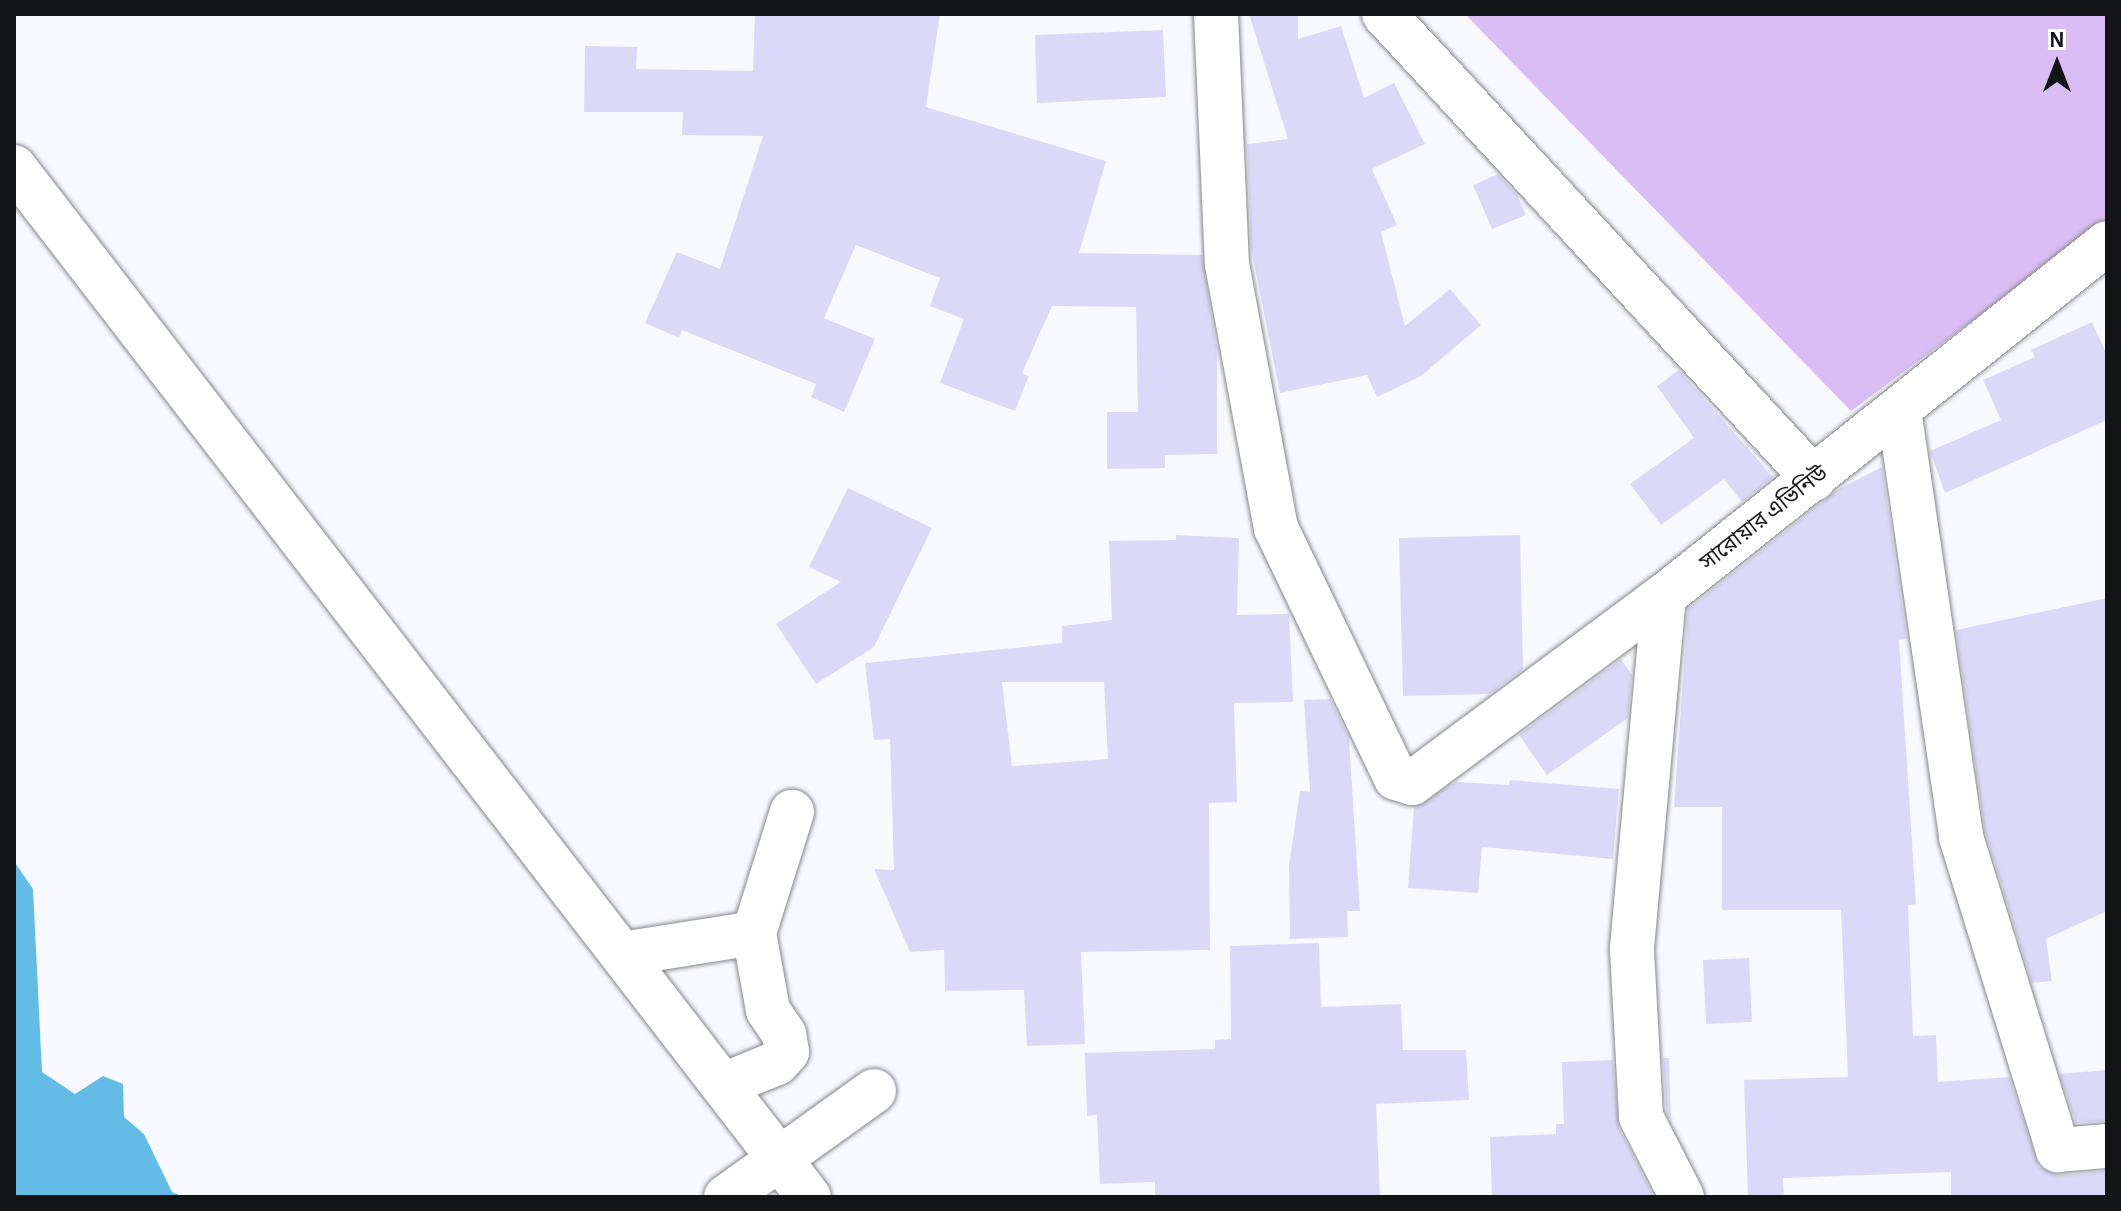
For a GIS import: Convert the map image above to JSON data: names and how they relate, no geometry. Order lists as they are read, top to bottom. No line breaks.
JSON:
{"streets":{"street":["সারোয়ার এভিনিউ"]},"north":"top"}
